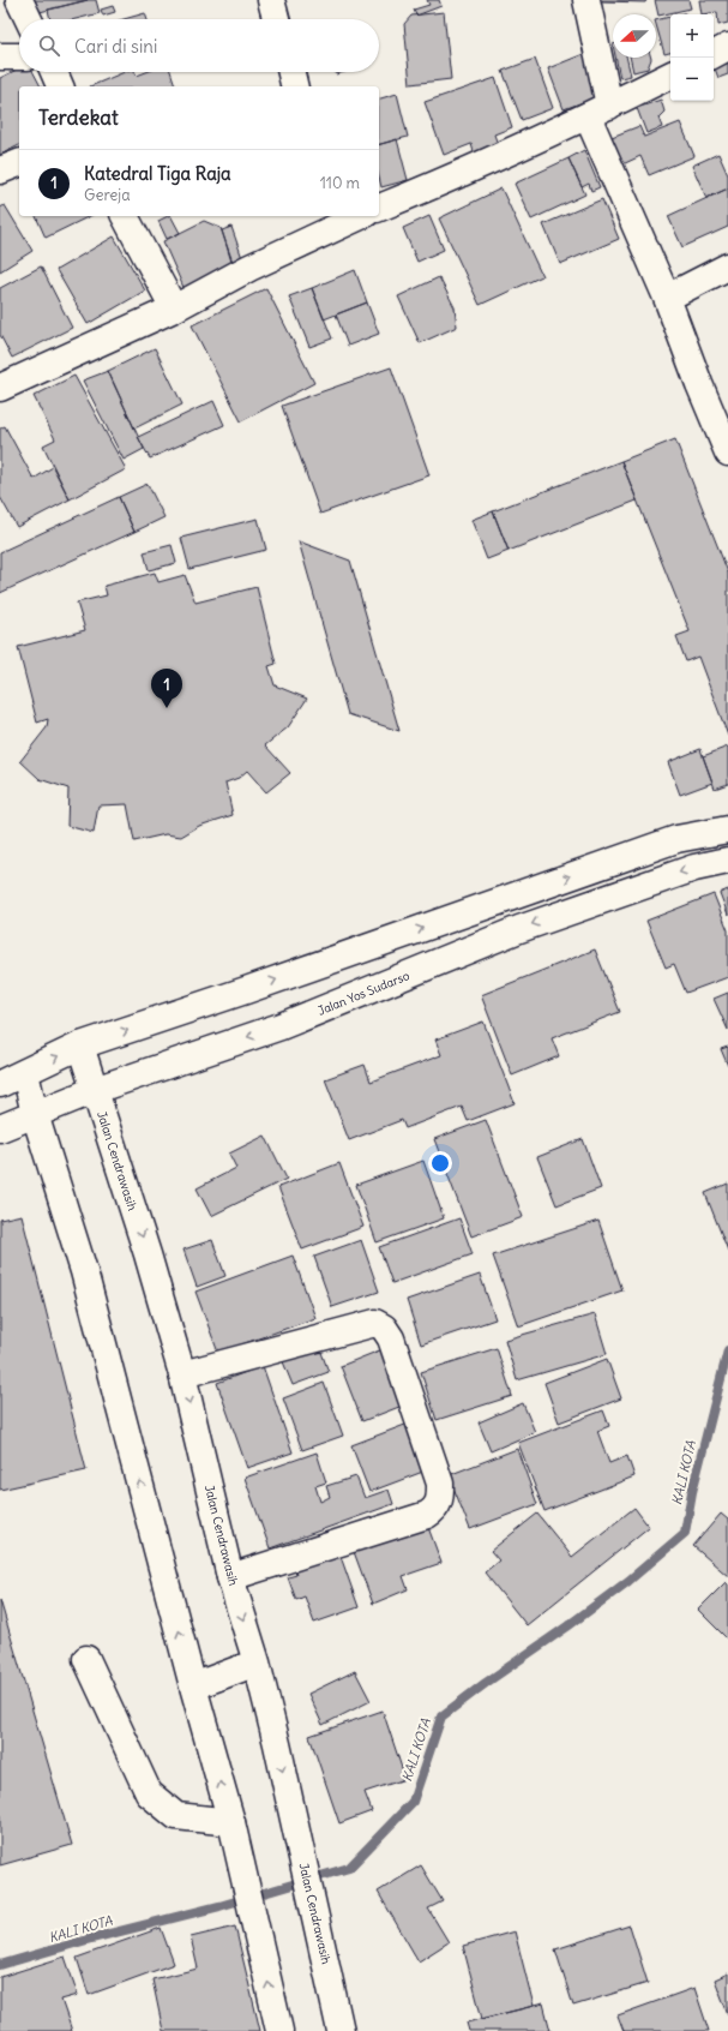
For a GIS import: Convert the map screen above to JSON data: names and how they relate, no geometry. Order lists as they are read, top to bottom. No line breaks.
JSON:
{"streets":{"main road":["Jalan Yos Sudarso","Jalan Cendrawasih"]},"crossings":[["Jalan Yos Sudarso","Jalan Cendrawasih"]],"water":["KALI KOTA"],"north":"left","page":{"map_buttons":["+","−"],"search":"Cari di sini","heading":"Terdekat","list":[{"mark":"1","name":"Katedral Tiga Raja","note":"Gereja","value":"110 m"}],"pins":"1"}}
